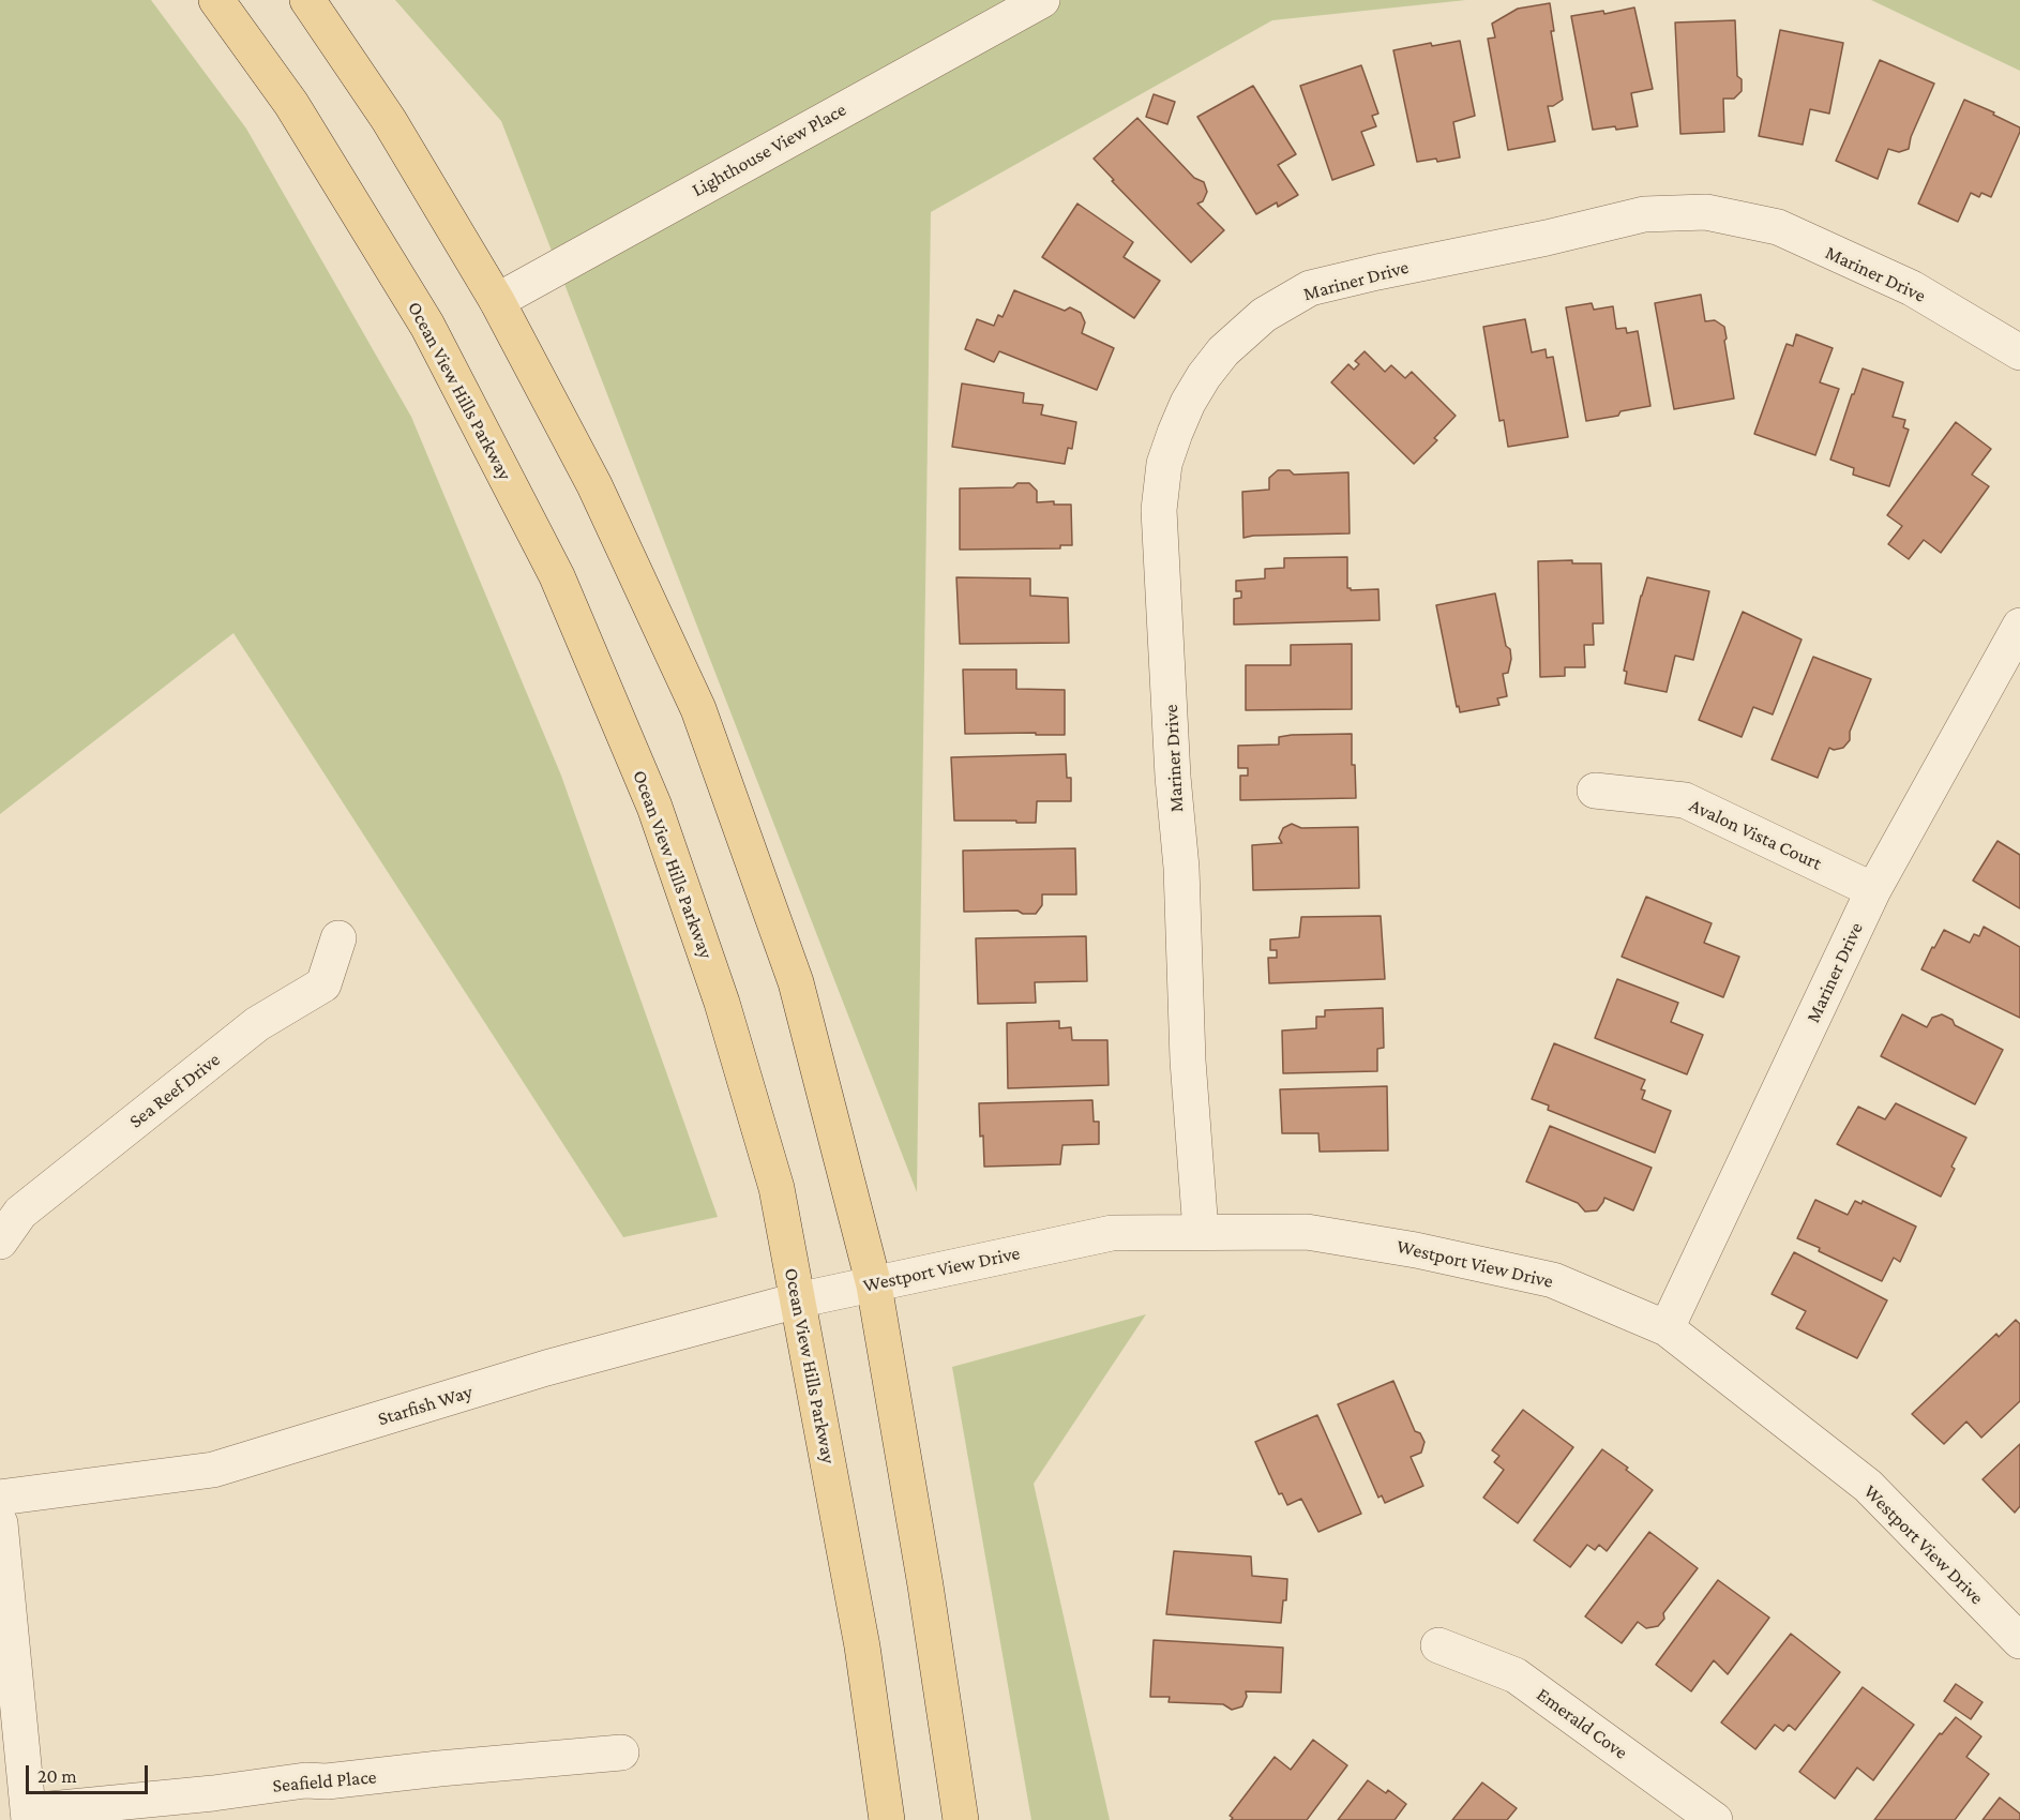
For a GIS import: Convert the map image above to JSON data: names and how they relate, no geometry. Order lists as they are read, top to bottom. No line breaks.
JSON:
{"streets":{"main road":["Ocean View Hills Parkway"],"street":["Lighthouse View Place","Mariner Drive","Avalon Vista Court","Sea Reef Drive","Westport View Drive","Starfish Way","Emerald Cove","Seafield Place"]},"crossings":[["Mariner Drive","Avalon Vista Court"],["Mariner Drive","Westport View Drive"],["Ocean View Hills Parkway","Starfish Way"],["Westport View Drive","Starfish Way"]],"scale_bar":"20 m"}
